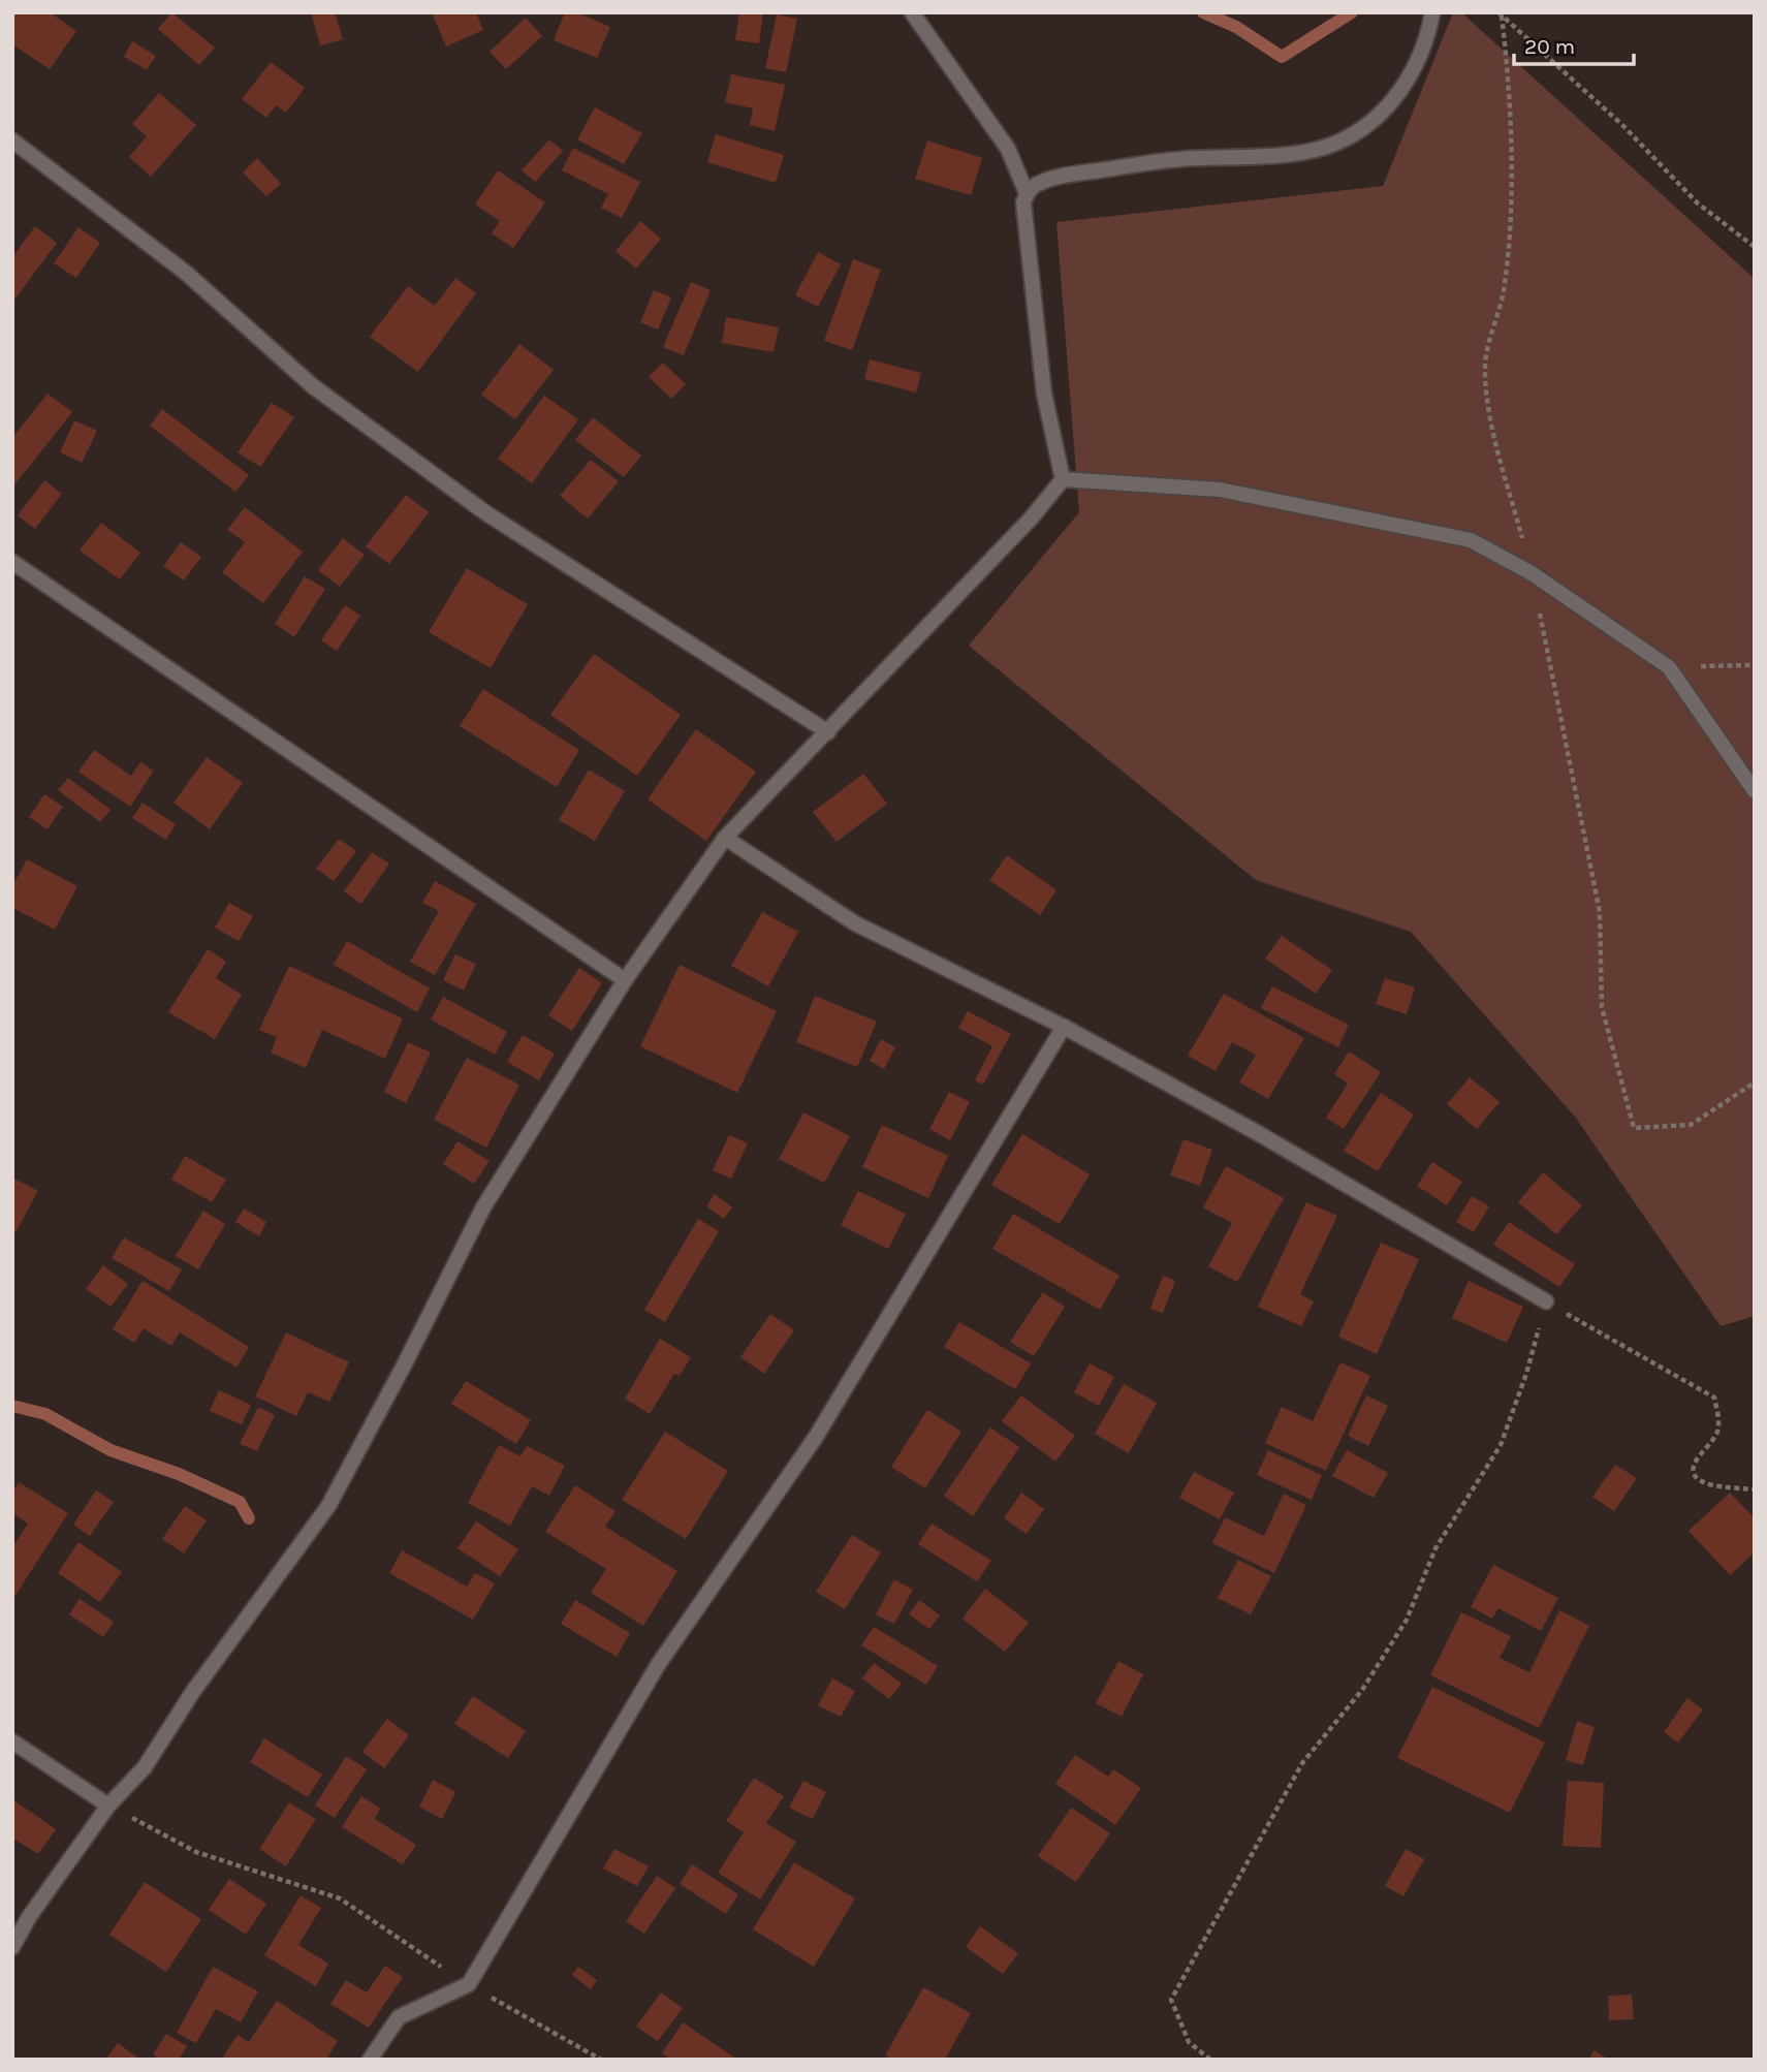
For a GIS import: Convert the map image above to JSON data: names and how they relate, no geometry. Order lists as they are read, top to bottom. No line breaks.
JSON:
{"scale_bar":"20 m"}
